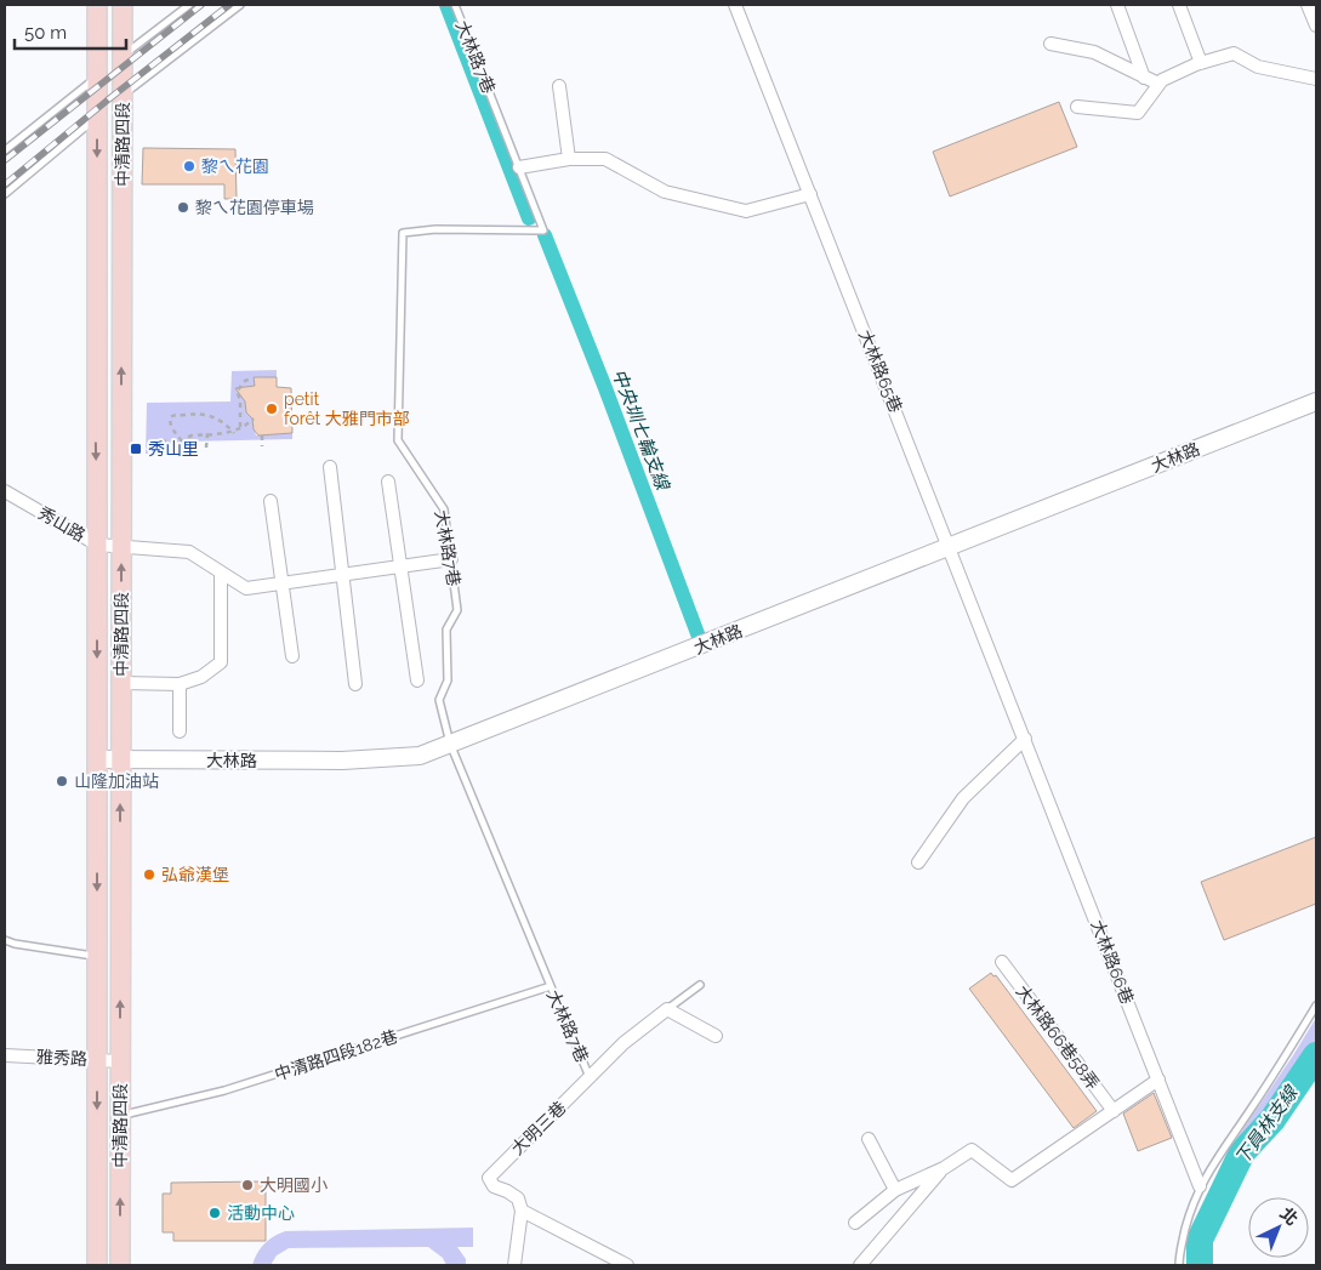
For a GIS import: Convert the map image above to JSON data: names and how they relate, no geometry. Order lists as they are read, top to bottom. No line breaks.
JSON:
{"streets":{"main road":["中清路四段"],"street":["大林路65巷","大林路","秀山路","大林路66巷","大林路66巷58弄","雅秀路","大明三巷"],"lane":["大林路7巷","中清路四段182巷"]},"crossings":[["大林路7巷","大林路"],["大林路7巷","秀山路"],["大林路7巷","中清路四段182巷"],["大林路7巷","大明三巷"],["中清路四段","大林路"],["中清路四段","秀山路"],["中清路四段","中清路四段182巷"],["中清路四段","雅秀路"],["大林路65巷","大林路"],["大林路65巷","大林路66巷"],["大林路","大林路66巷"]],"water":["中央圳七輪支線","下員林支線"],"places":{"other":["黎ㄟ花園","黎ㄟ花園停車場","petit forêt 大雅門市部","山隆加油站","弘爺漢堡","大明國小","活動中心"],"transit":["秀山里"]},"scale_bar":"50 m","north":"top right"}
